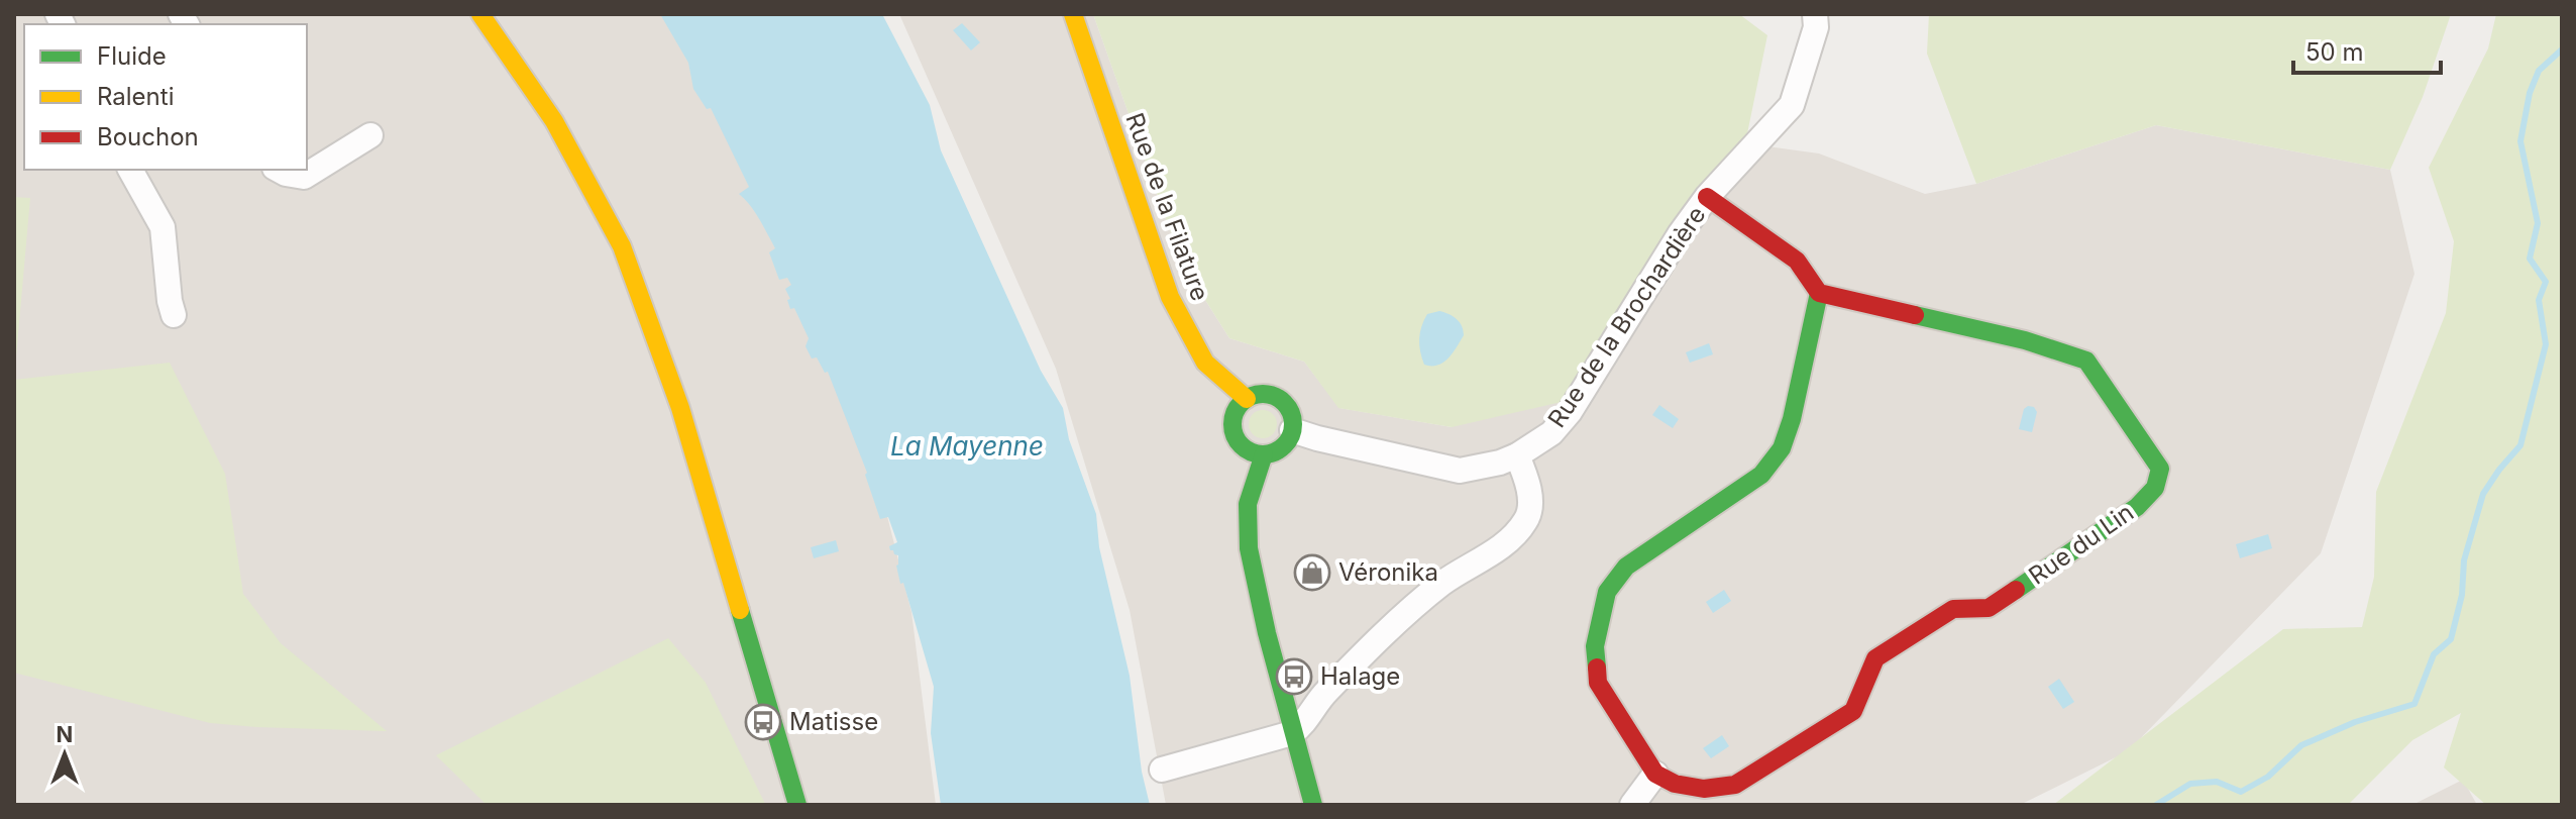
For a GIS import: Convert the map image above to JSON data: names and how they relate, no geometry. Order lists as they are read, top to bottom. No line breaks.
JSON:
{"streets":{"street":["Rue de la Filature","Rue de la Brochardière","Rue du Lin"]},"crossings":[["Rue de la Filature","Rue de la Brochardière"]],"water":["La Mayenne"],"places":{"shop":["Véronika"],"bus stop":["Halage","Matisse"]},"legend":["Fluide","Ralenti","Bouchon"],"scale_bar":"50 m","north":"top"}
